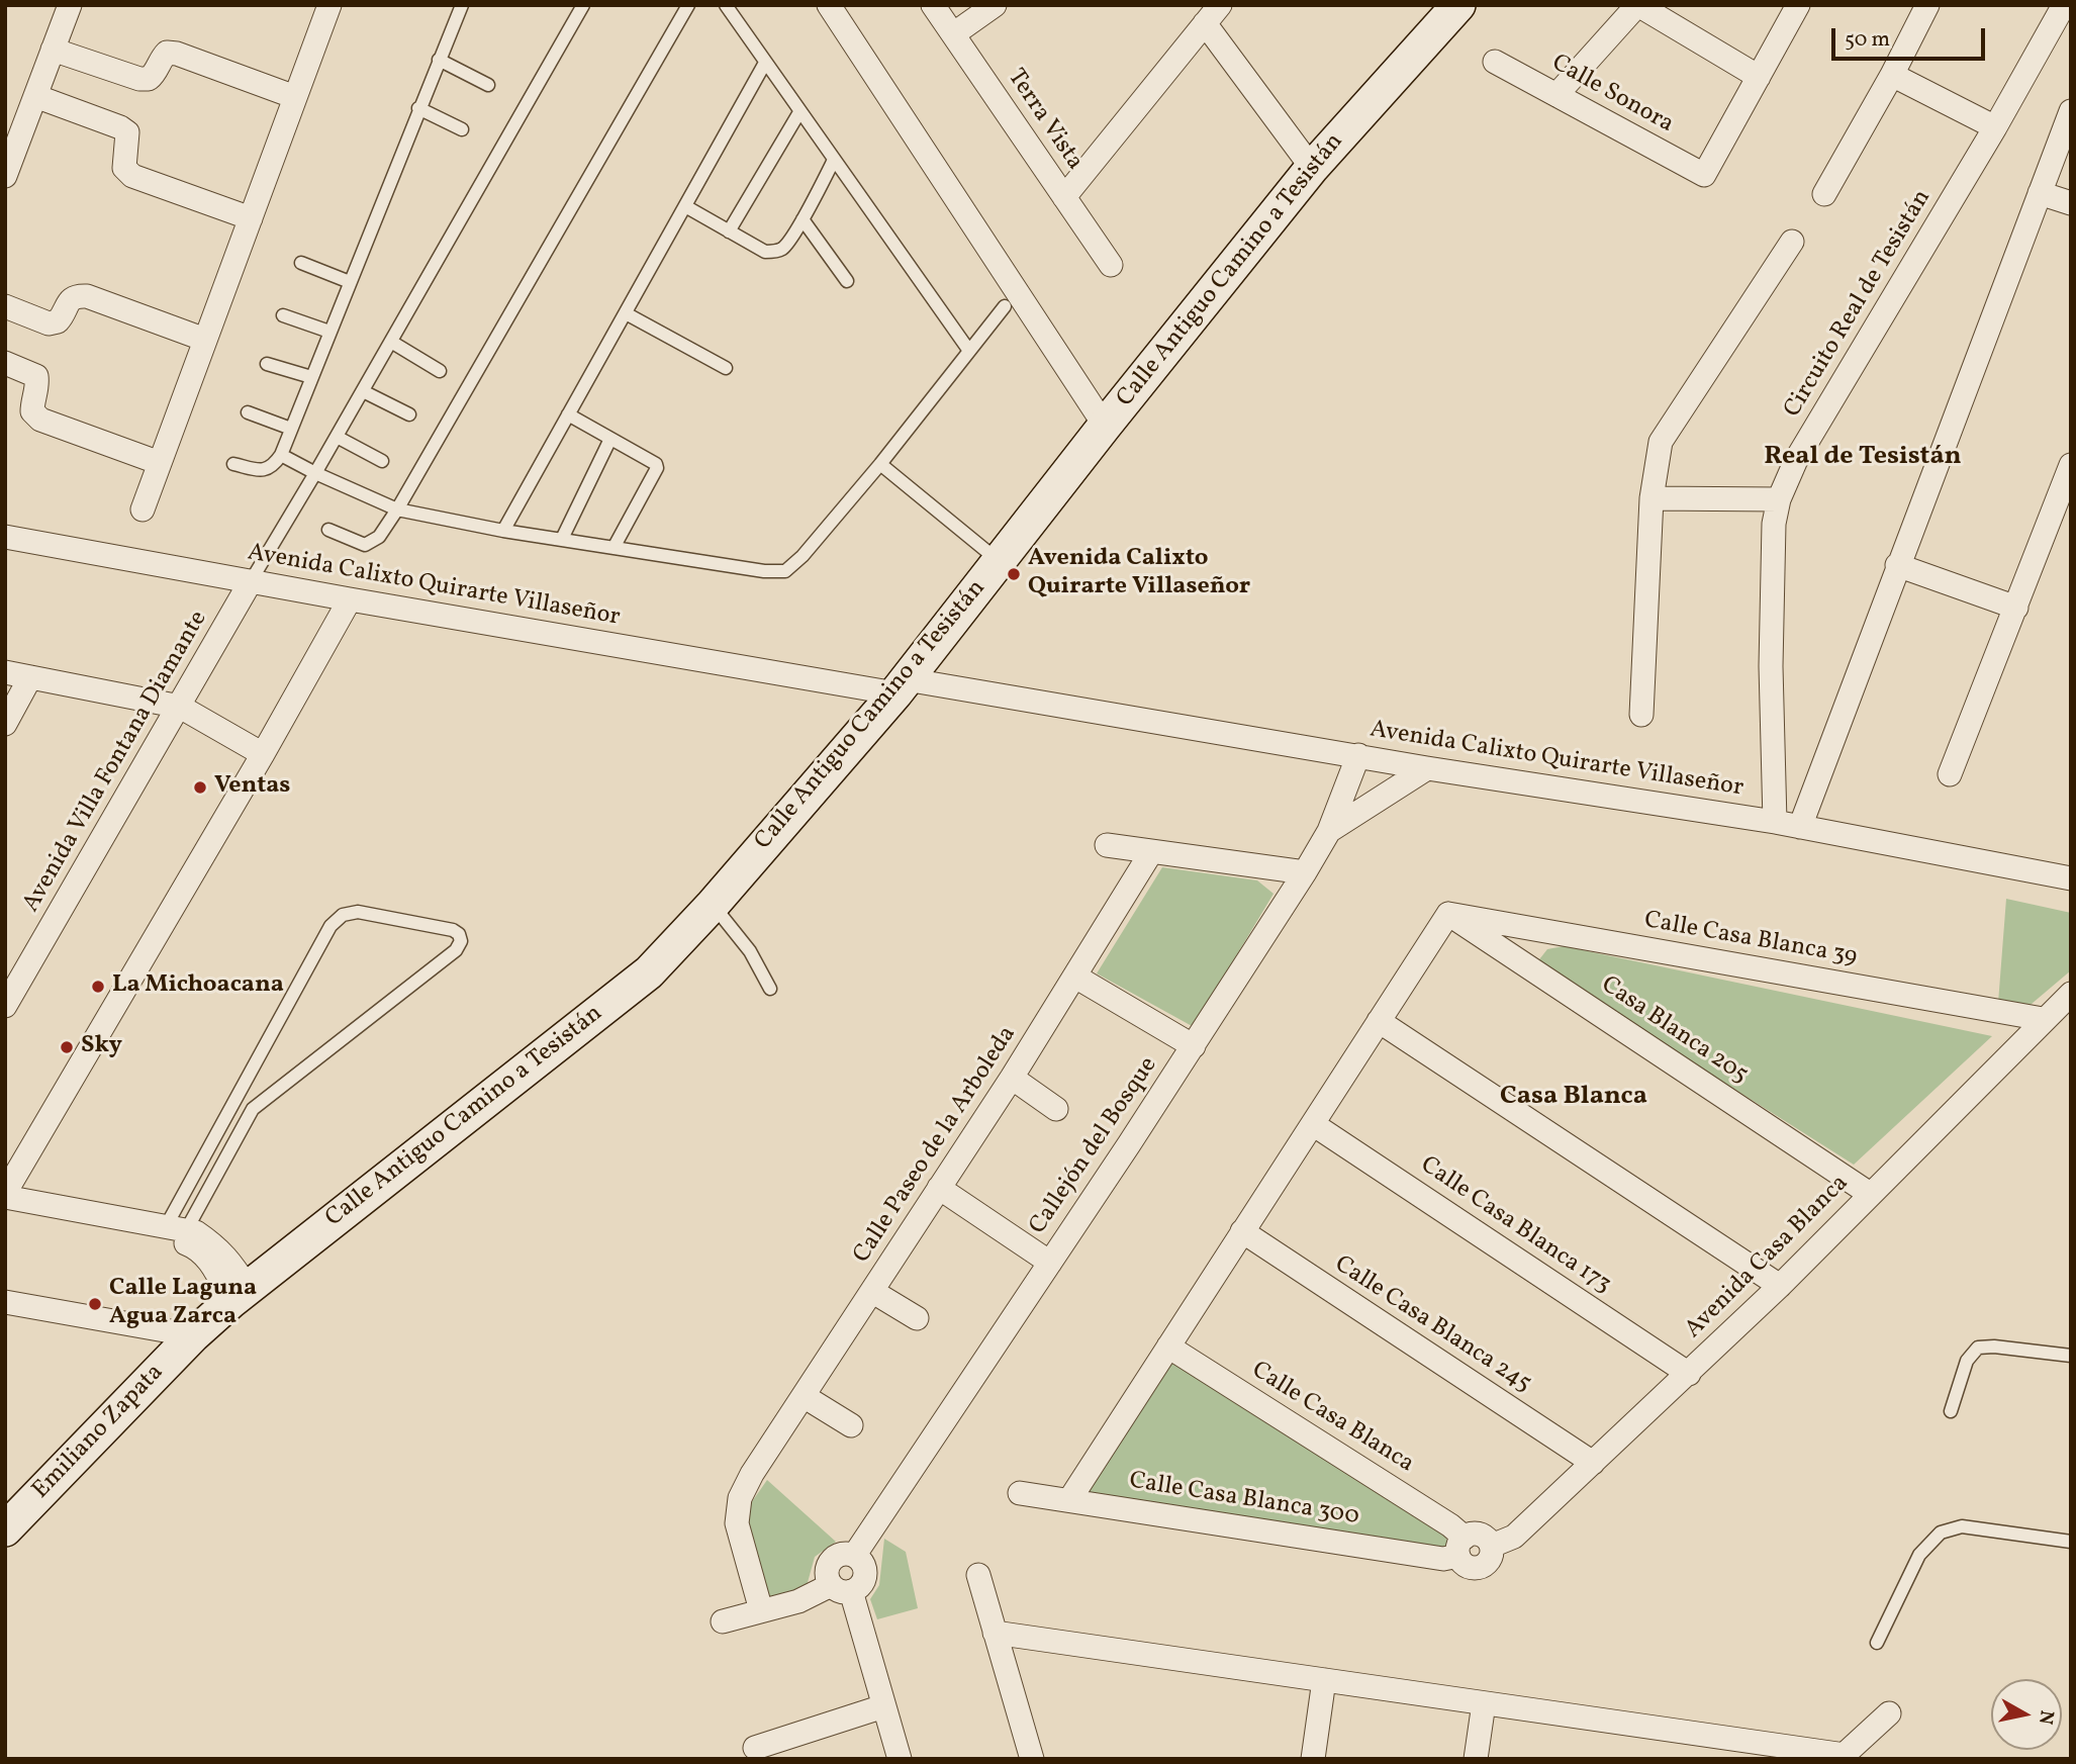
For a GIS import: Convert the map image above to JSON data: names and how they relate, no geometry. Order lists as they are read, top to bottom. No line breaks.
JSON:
{"streets":{"street":["Calle Sonora","Terra Vista","Calle Antiguo Camino a Tesistán","Circuito Real de Tesistán","Avenida Calixto Quirarte Villaseñor","Avenida Villa Fontana Diamante","Calle Casa Blanca 39","Casa Blanca 205","Calle Paseo de la Arboleda","Callejón del Bosque","Calle Casa Blanca 173","Avenida Casa Blanca","Calle Casa Blanca 245","Calle Casa Blanca","Emiliano Zapata","Calle Casa Blanca 300"]},"crossings":[["Calle Antiguo Camino a Tesistán","Avenida Calixto Quirarte Villaseñor"],["Calle Antiguo Camino a Tesistán","Emiliano Zapata"],["Circuito Real de Tesistán","Avenida Calixto Quirarte Villaseñor"],["Avenida Calixto Quirarte Villaseñor","Avenida Villa Fontana Diamante"],["Avenida Calixto Quirarte Villaseñor","Callejón del Bosque"],["Calle Casa Blanca 39","Casa Blanca 205"],["Calle Casa Blanca 39","Avenida Casa Blanca"],["Casa Blanca 205","Avenida Casa Blanca"],["Calle Casa Blanca 173","Avenida Casa Blanca"],["Avenida Casa Blanca","Calle Casa Blanca 245"],["Avenida Casa Blanca","Calle Casa Blanca 300"],["Calle Casa Blanca","Calle Casa Blanca 300"]],"districts":["Real de Tesistán","Casa Blanca"],"places":["Avenida Calixto Quirarte Villaseñor","Ventas","La Michoacana","Sky","Calle Laguna Agua Zarca"],"scale_bar":"50 m","north":"right"}
